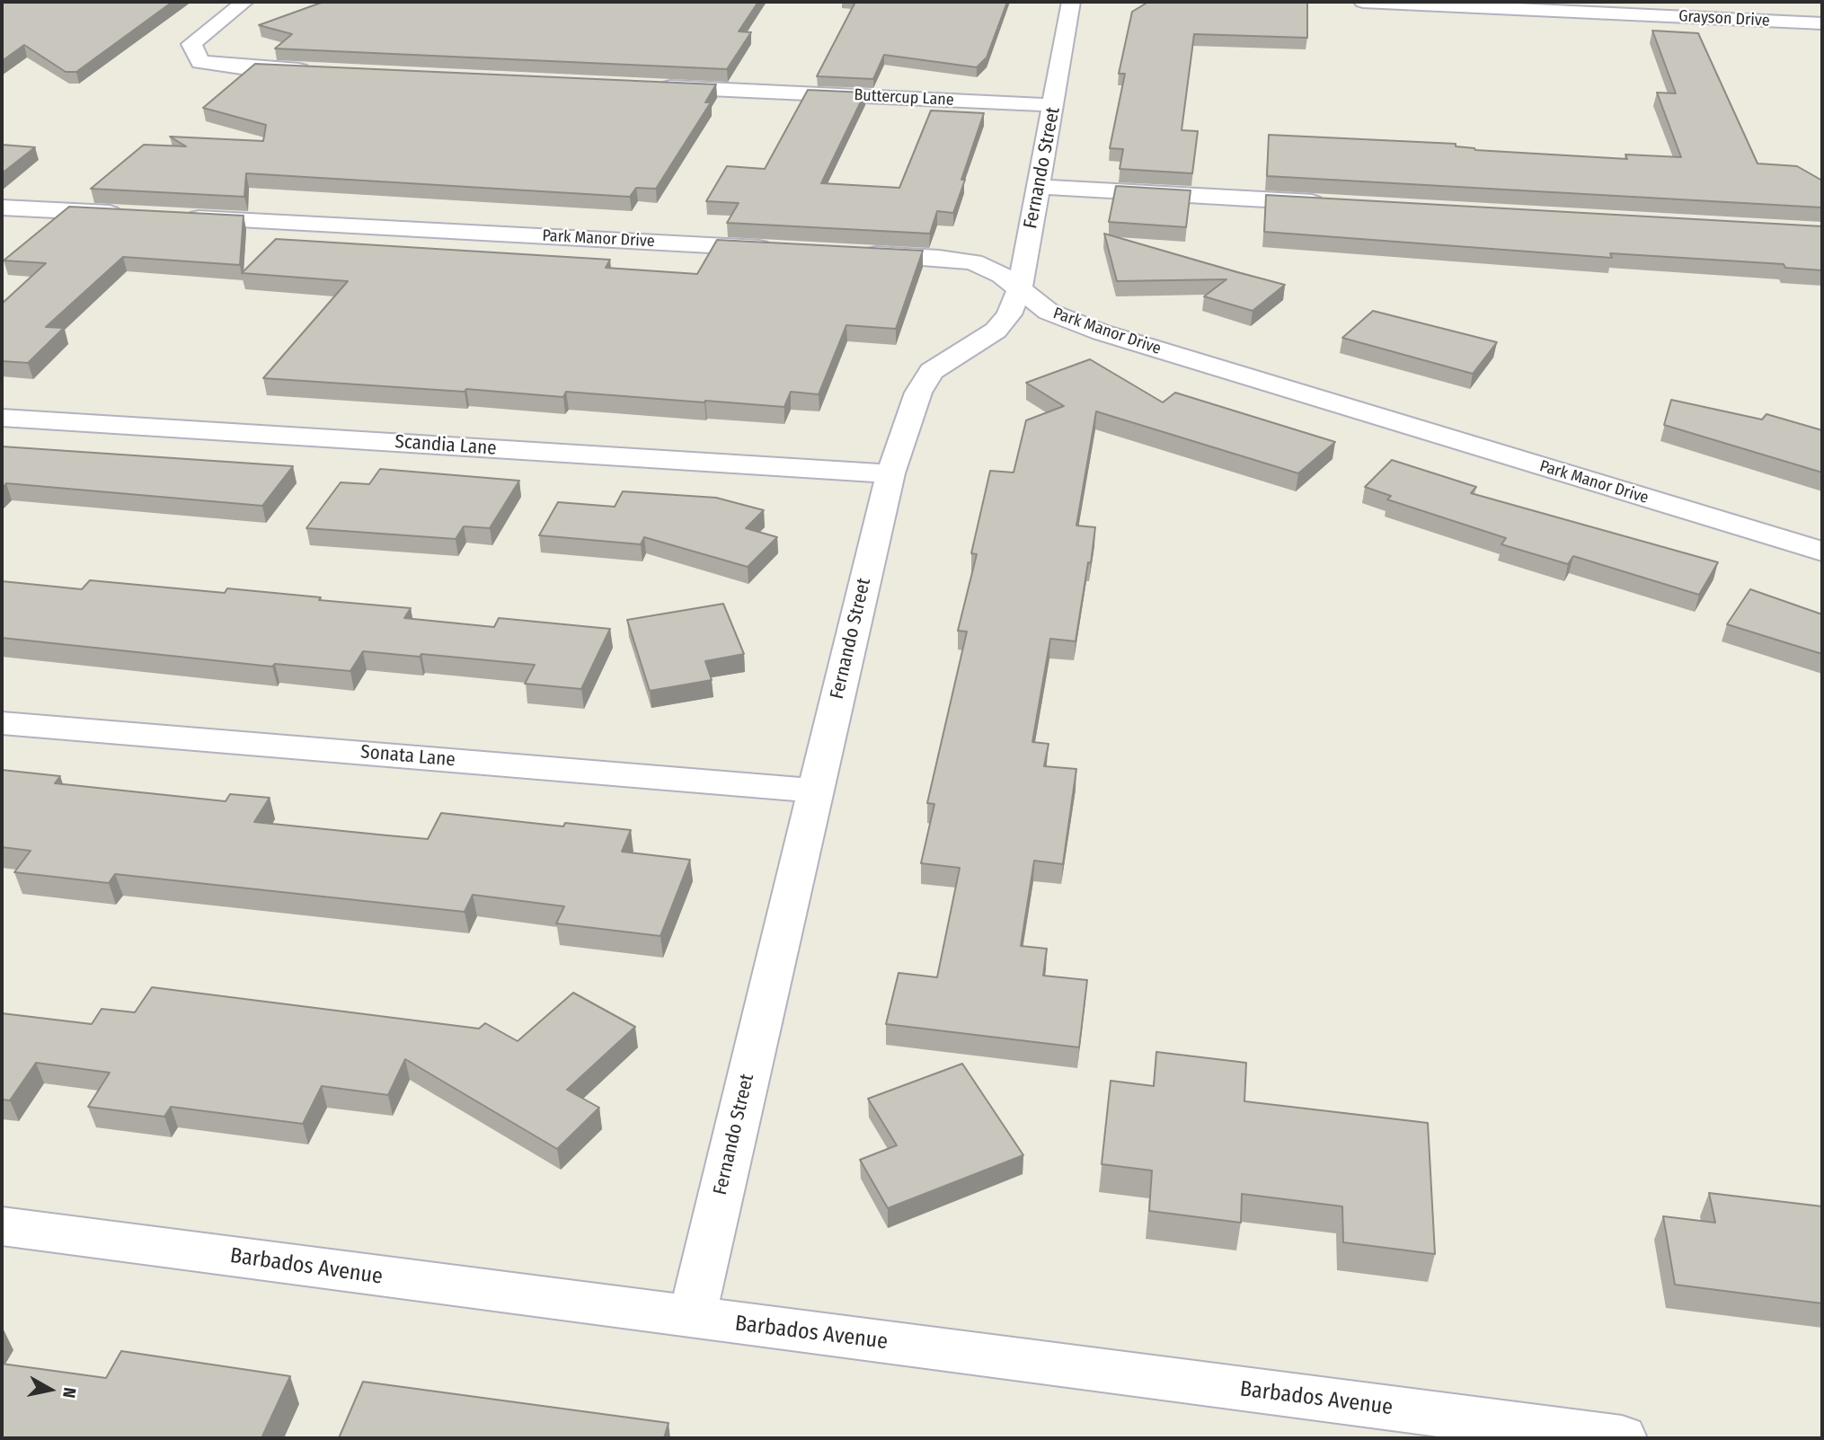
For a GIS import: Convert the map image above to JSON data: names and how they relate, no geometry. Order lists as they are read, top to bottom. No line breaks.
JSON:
{"streets":{"street":["Grayson Drive","Buttercup Lane","Fernando Street","Park Manor Drive","Scandia Lane","Sonata Lane","Barbados Avenue"]},"crossings":[["Buttercup Lane","Fernando Street"],["Fernando Street","Park Manor Drive"],["Fernando Street","Scandia Lane"],["Fernando Street","Sonata Lane"],["Fernando Street","Barbados Avenue"]],"north":"right"}
